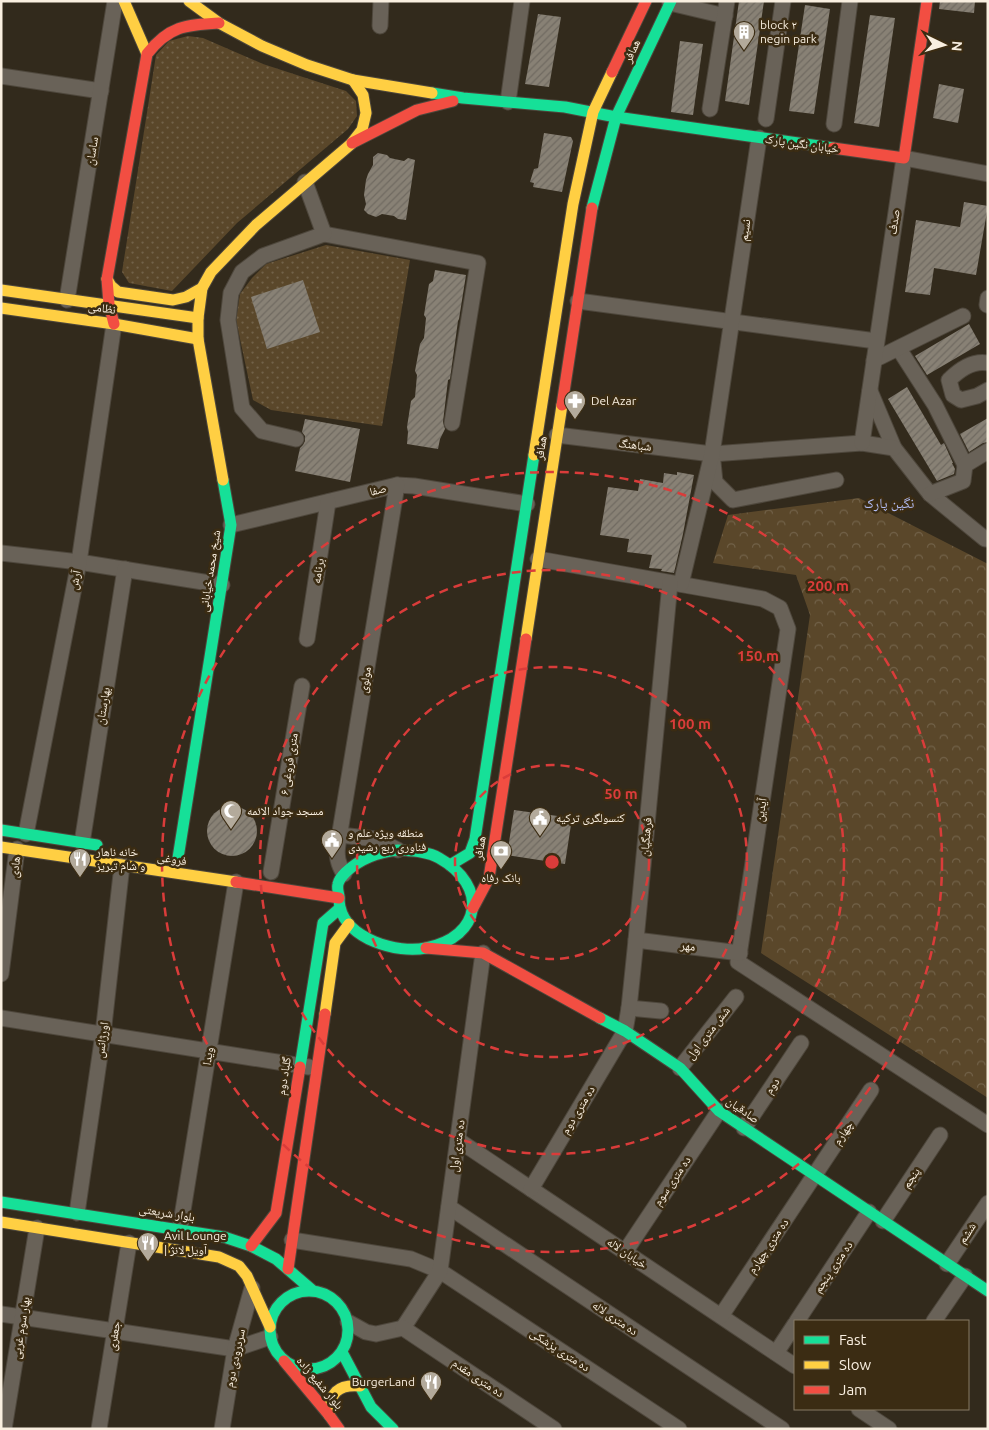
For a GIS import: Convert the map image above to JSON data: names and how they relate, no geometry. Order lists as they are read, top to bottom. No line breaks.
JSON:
{"streets":{"main road":["همافر","خیابان نگین پارک","صدف","نظامی","شیخ محمد خیابانی","فروغى","گلباد دوم","صادقیان","بلوار شریعتى","بلوار شفیع زاده"],"street":["ساسان","نسیم","شباهنگ","صفا","برنامه","آرش","مولوی","بهارستان","۶ متری فروغی","آیدین","فرهنگیان","هادی","مهر","شش متری اول","اورژانس","ویدا","دوم","ده متری دوم","چهارم","ده متری اول","پنجم","ده متری سوم","ششم","ده متری چهارم","خیابان لاله","ده متری پنجم","ده متری لاله","بهار سوم غربی","جعفری","ده متری پزشکی","سردرودی دوم","ده متری مقدم"]},"crossings":[["همافر","خیابان نگین پارک"],["همافر","شباهنگ"],["همافر","صفا"],["همافر","مولوی"],["همافر","آیدین"],["همافر","فروغى"],["همافر","گلباد دوم"],["خیابان نگین پارک","صدف"],["خیابان نگین پارک","نسیم"],["ساسان","نظامی"],["صدف","شباهنگ"],["نسیم","شباهنگ"],["نسیم","فرهنگیان"],["نظامی","شیخ محمد خیابانی"],["نظامی","آرش"],["شباهنگ","فرهنگیان"],["صفا","شیخ محمد خیابانی"],["صفا","برنامه"],["صفا","مولوی"],["مولوی","فروغى"],["مولوی","گلباد دوم"],["آیدین","فرهنگیان"],["آیدین","مهر"],["فرهنگیان","مهر"],["فرهنگیان","ده متری دوم"],["فرهنگیان","صادقیان"],["فروغى","هادی"],["فروغى","اورژانس"],["فروغى","ویدا"],["فروغى","گلباد دوم"],["شش متری اول","صادقیان"],["اورژانس","بلوار شریعتى"],["ویدا","بلوار شریعتى"],["گلباد دوم","بلوار شریعتى"],["دوم","صادقیان"],["ده متری دوم","صادقیان"],["ده متری دوم","خیابان لاله"],["صادقیان","چهارم"],["صادقیان","ده متری اول"],["صادقیان","پنجم"],["صادقیان","ده متری سوم"],["صادقیان","ششم"],["صادقیان","ده متری چهارم"],["صادقیان","ده متری پنجم"],["چهارم","ده متری چهارم"],["ده متری اول","خیابان لاله"],["ده متری اول","ده متری لاله"],["ده متری اول","ده متری پزشکی"],["ده متری اول","ده متری مقدم"],["ده متری سوم","خیابان لاله"],["بلوار شریعتى","بلوار شفیع زاده"],["ده متری چهارم","خیابان لاله"],["خیابان لاله","ده متری پنجم"]],"districts":["نگین پارک"],"places":{"building":["block ۲ negin park"],"pharmacy":["Del Azar"],"mosque":["مسجد جواد الائمه"],"public building":["کنسولگری ترکیه","منطقه ویژه علم و فناوری ربع رشیدی"],"bank":["بانک رفاه"],"restaurant":["خانه ناهار و شام تبریز","Avil Lounge | آویل لانژ","BurgerLand"]},"legend":["Fast","Slow","Jam"],"north":"right","rings":["200 m","150 m","100 m","50 m"]}
